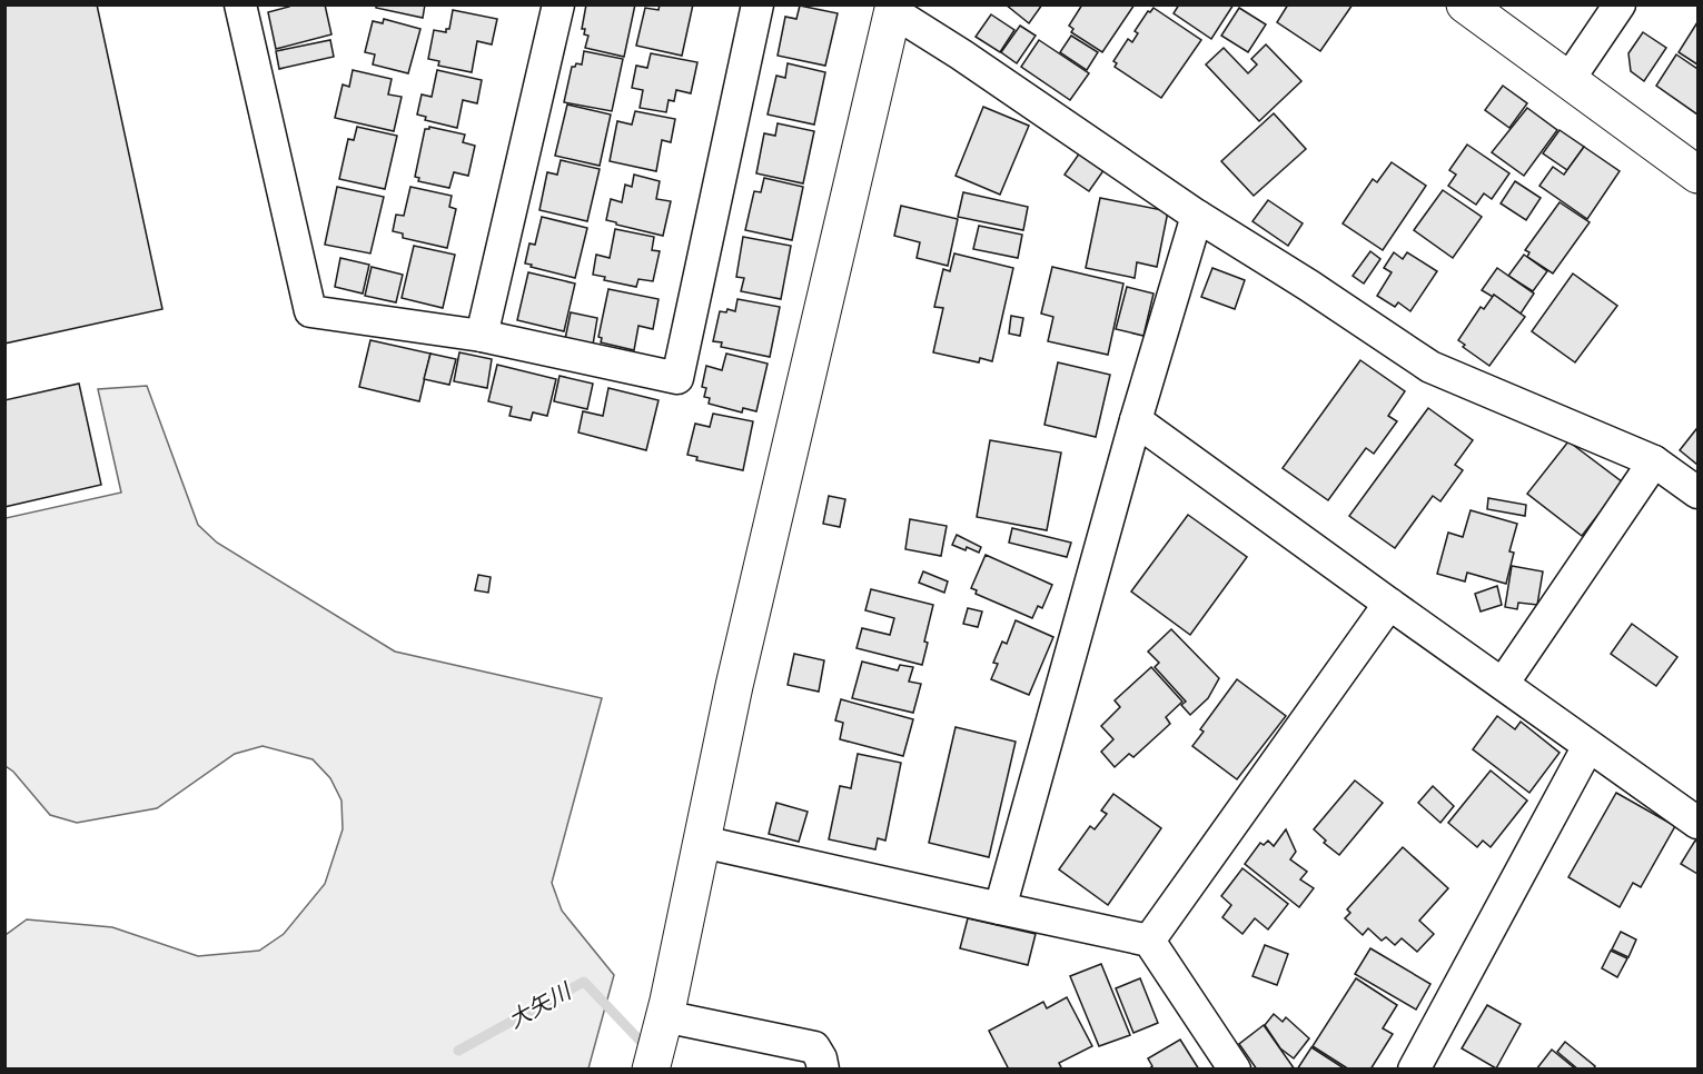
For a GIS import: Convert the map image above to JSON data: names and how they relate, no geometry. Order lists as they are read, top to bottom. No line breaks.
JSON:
{"water":["大矢川"]}
